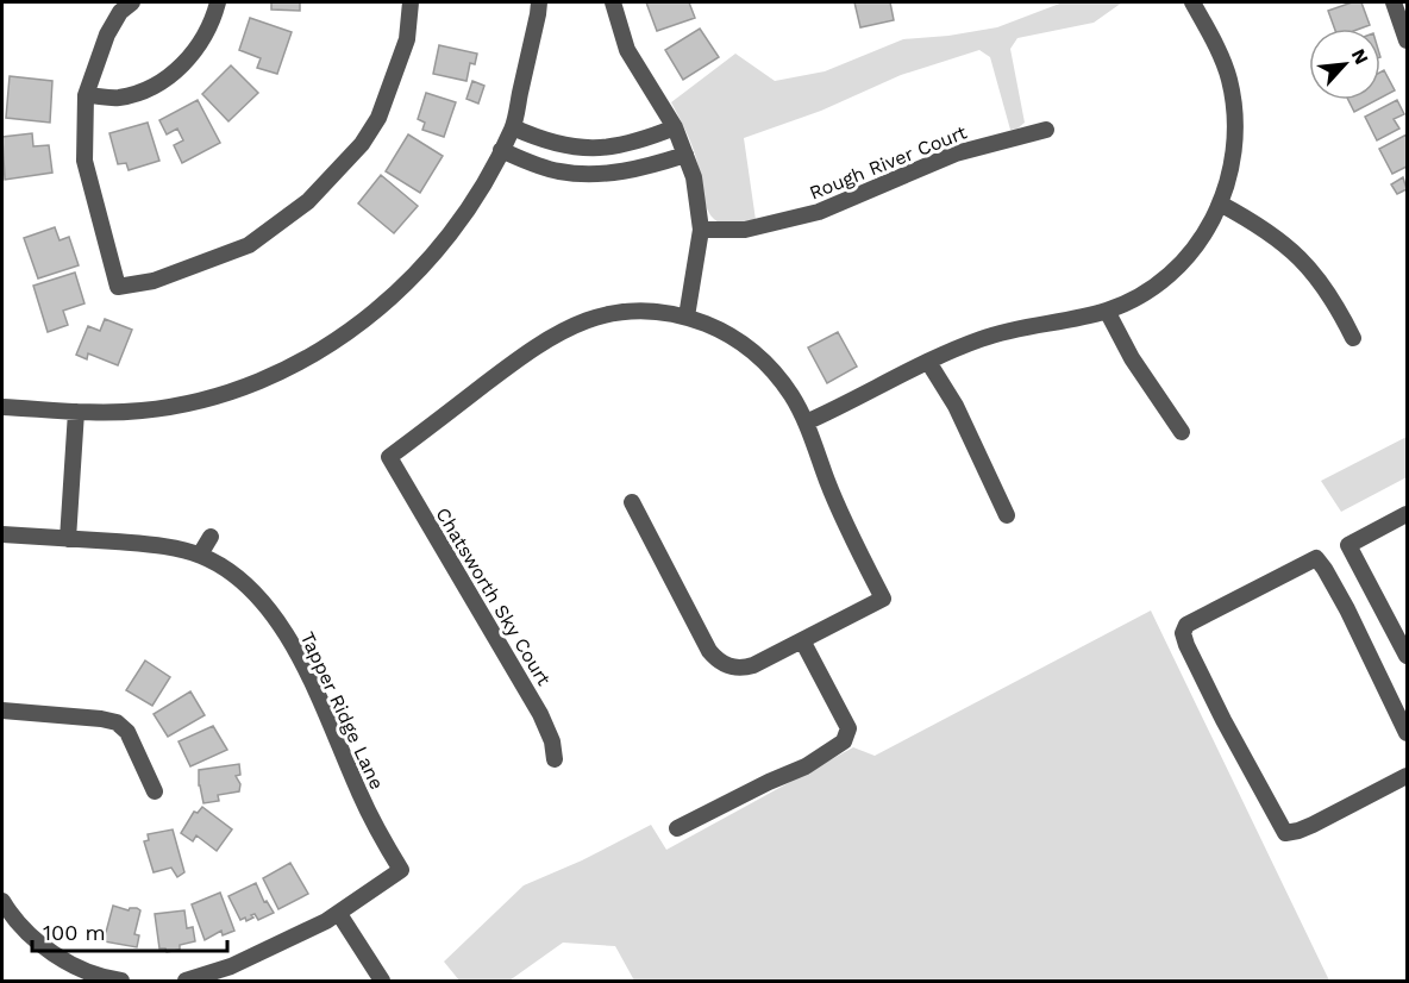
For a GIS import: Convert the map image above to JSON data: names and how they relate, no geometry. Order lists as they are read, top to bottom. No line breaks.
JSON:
{"streets":{"street":["Rough River Court","Chatsworth Sky Court","Tapper Ridge Lane"]},"scale_bar":"100 m","north":"top right"}
